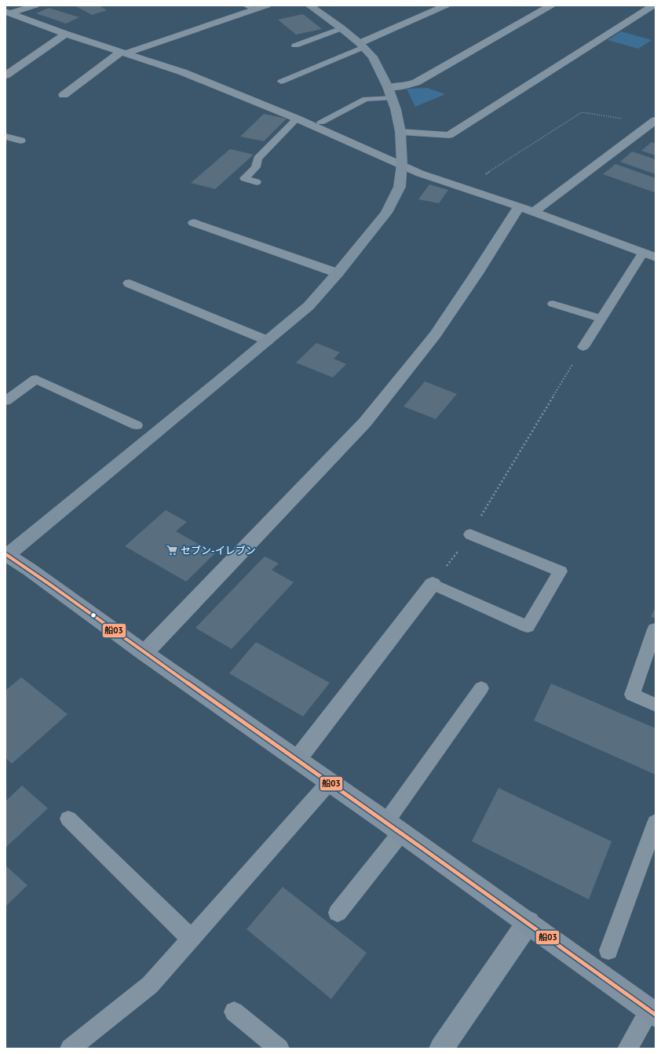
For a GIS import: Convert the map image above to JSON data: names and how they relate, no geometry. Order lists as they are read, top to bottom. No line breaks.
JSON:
{"places":{"supermarket":["セブン-イレブン"]},"lines":["transit line 船03"]}
